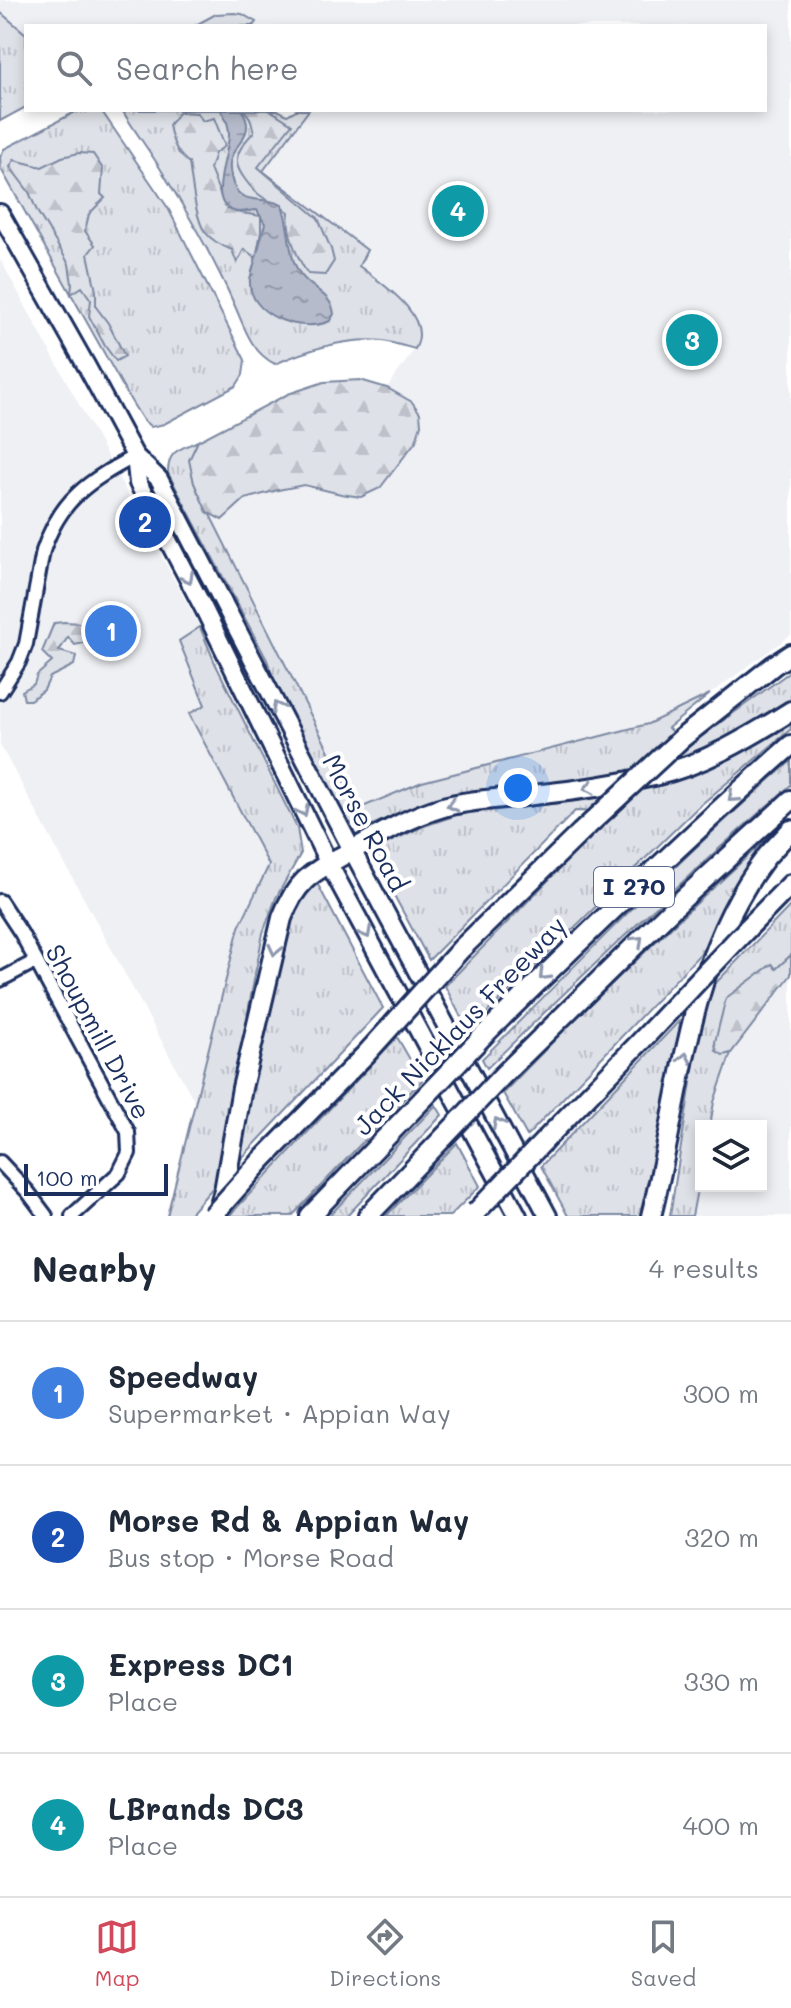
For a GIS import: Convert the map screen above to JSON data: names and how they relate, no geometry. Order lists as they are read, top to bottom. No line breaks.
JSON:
{"streets":{"highway":["I 270","Jack Nicklaus Freeway"],"main road":["Morse Road"],"street":["Shoupmill Drive"]},"scale_bar":"100 m","page":{"search":"Search here","pins":["4","3","2","1"],"scale":"100 m","heading":["Nearby","4 results"],"list":[{"mark":"1","name":"Speedway","note":"Supermarket · Appian Way","value":"300 m"},{"mark":"2","name":"Morse Rd & Appian Way","note":"Bus stop · Morse Road","value":"320 m"},{"mark":"3","name":"Express DC1","note":"Place","value":"330 m"},{"mark":"4","name":"LBrands DC3","note":"Place","value":"400 m"}],"nav":["Map","Directions","Saved"]}}
